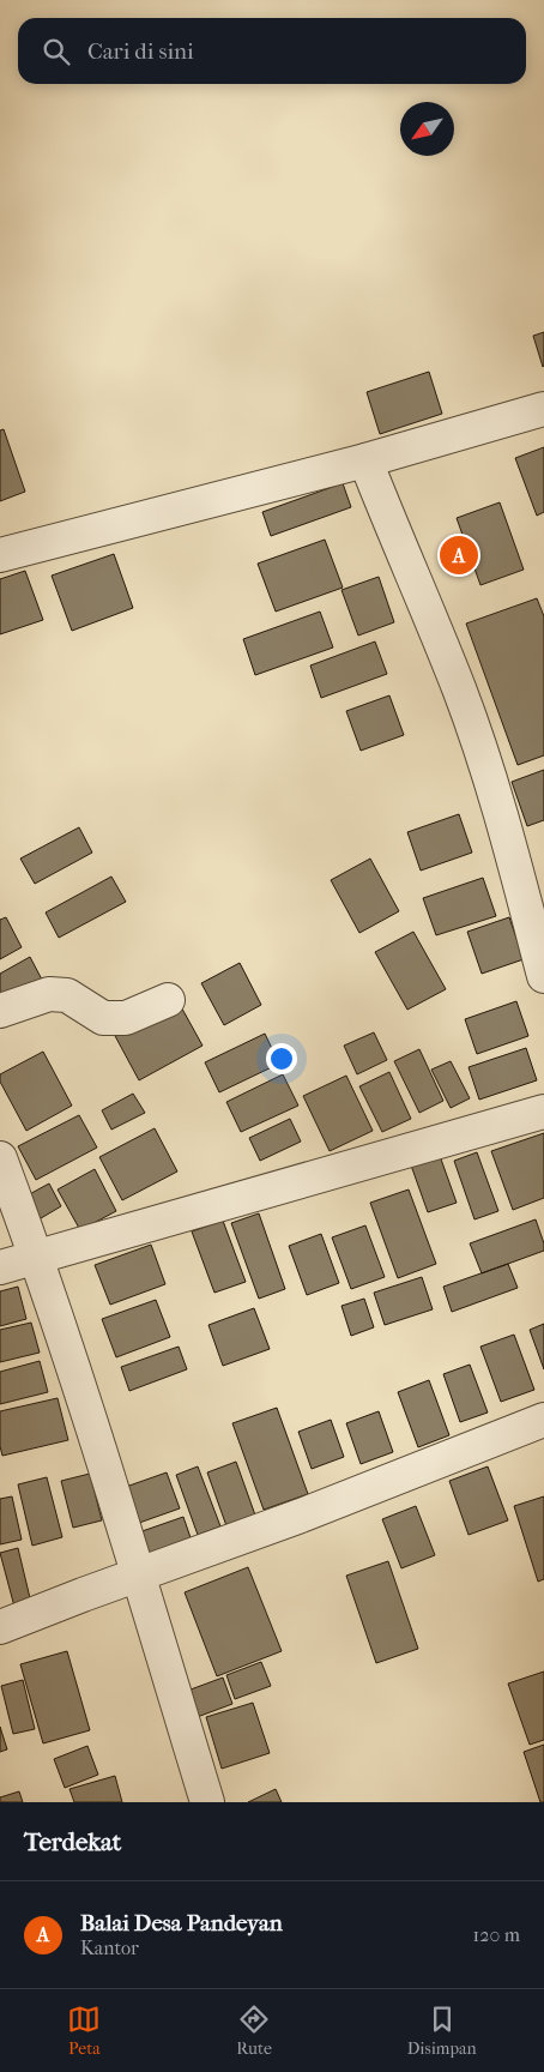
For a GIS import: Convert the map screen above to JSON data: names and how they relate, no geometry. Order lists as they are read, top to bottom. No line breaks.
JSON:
{"north":"bottom left","page":{"search":"Cari di sini","pins":"A","heading":"Terdekat","list":[{"mark":"A","name":"Balai Desa Pandeyan","note":"Kantor","value":"120 m"}],"nav":["Peta","Rute","Disimpan"]}}
